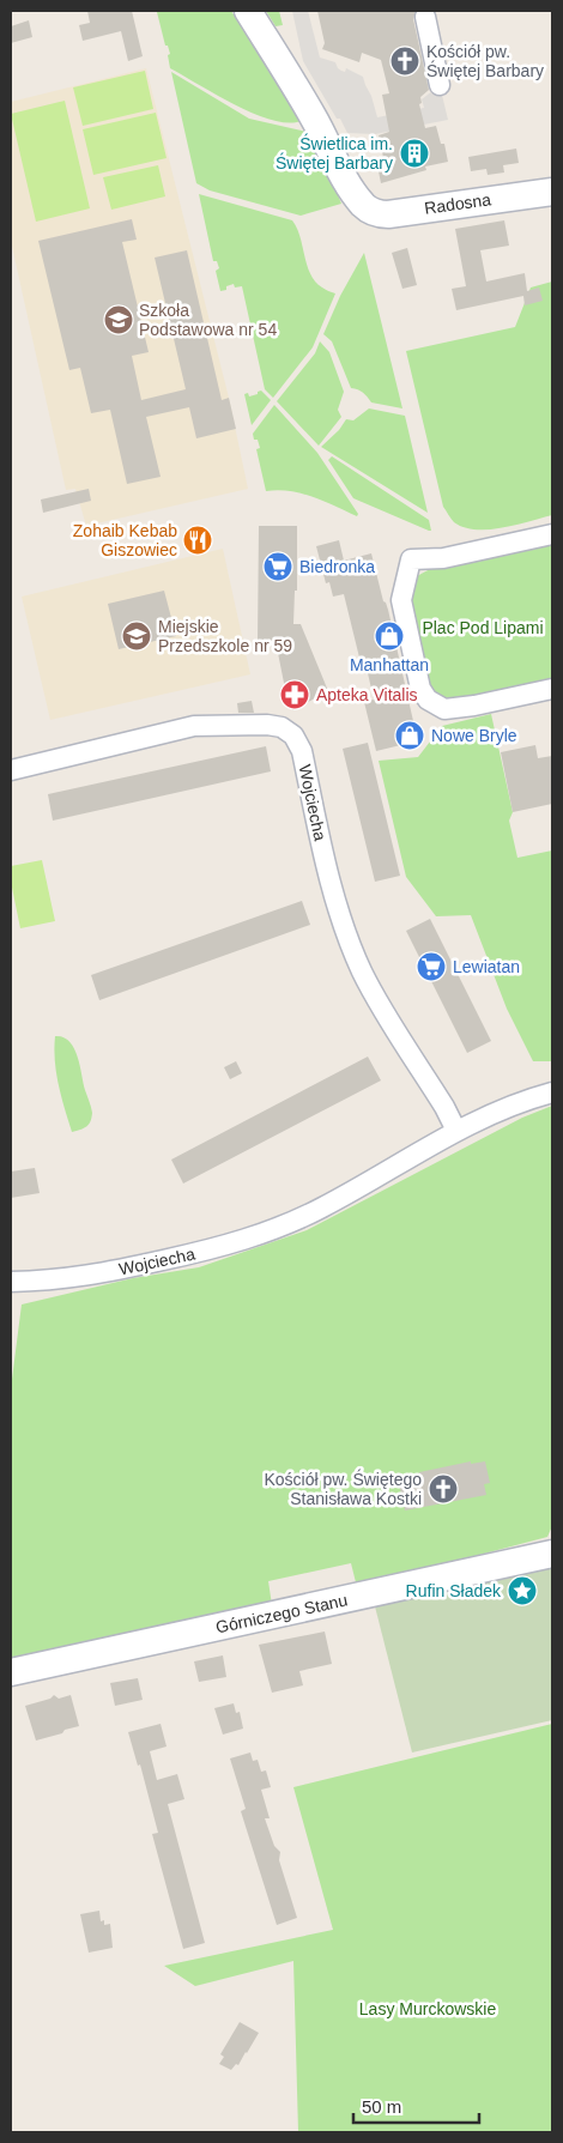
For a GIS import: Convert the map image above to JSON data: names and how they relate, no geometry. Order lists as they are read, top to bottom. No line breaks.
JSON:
{"streets":{"street":["Radosna","Wojciecha","Górniczego Stanu"]},"parks":["Plac Pod Lipami","Lasy Murckowskie"],"places":{"church":["Kościół pw. Świętej Barbary","Kościół pw. Świętego Stanisława Kostki"],"building":["Świetlica im. Świętej Barbary"],"school or university":["Szkoła Podstawowa nr 54","Miejskie Przedszkole nr 59"],"restaurant":["Zohaib Kebab Giszowiec"],"supermarket":["Biedronka","Lewiatan"],"shop":["Manhattan","Nowe Bryle"],"pharmacy":["Apteka Vitalis"],"place":["Rufin Sładek"]},"scale_bar":"50 m"}
